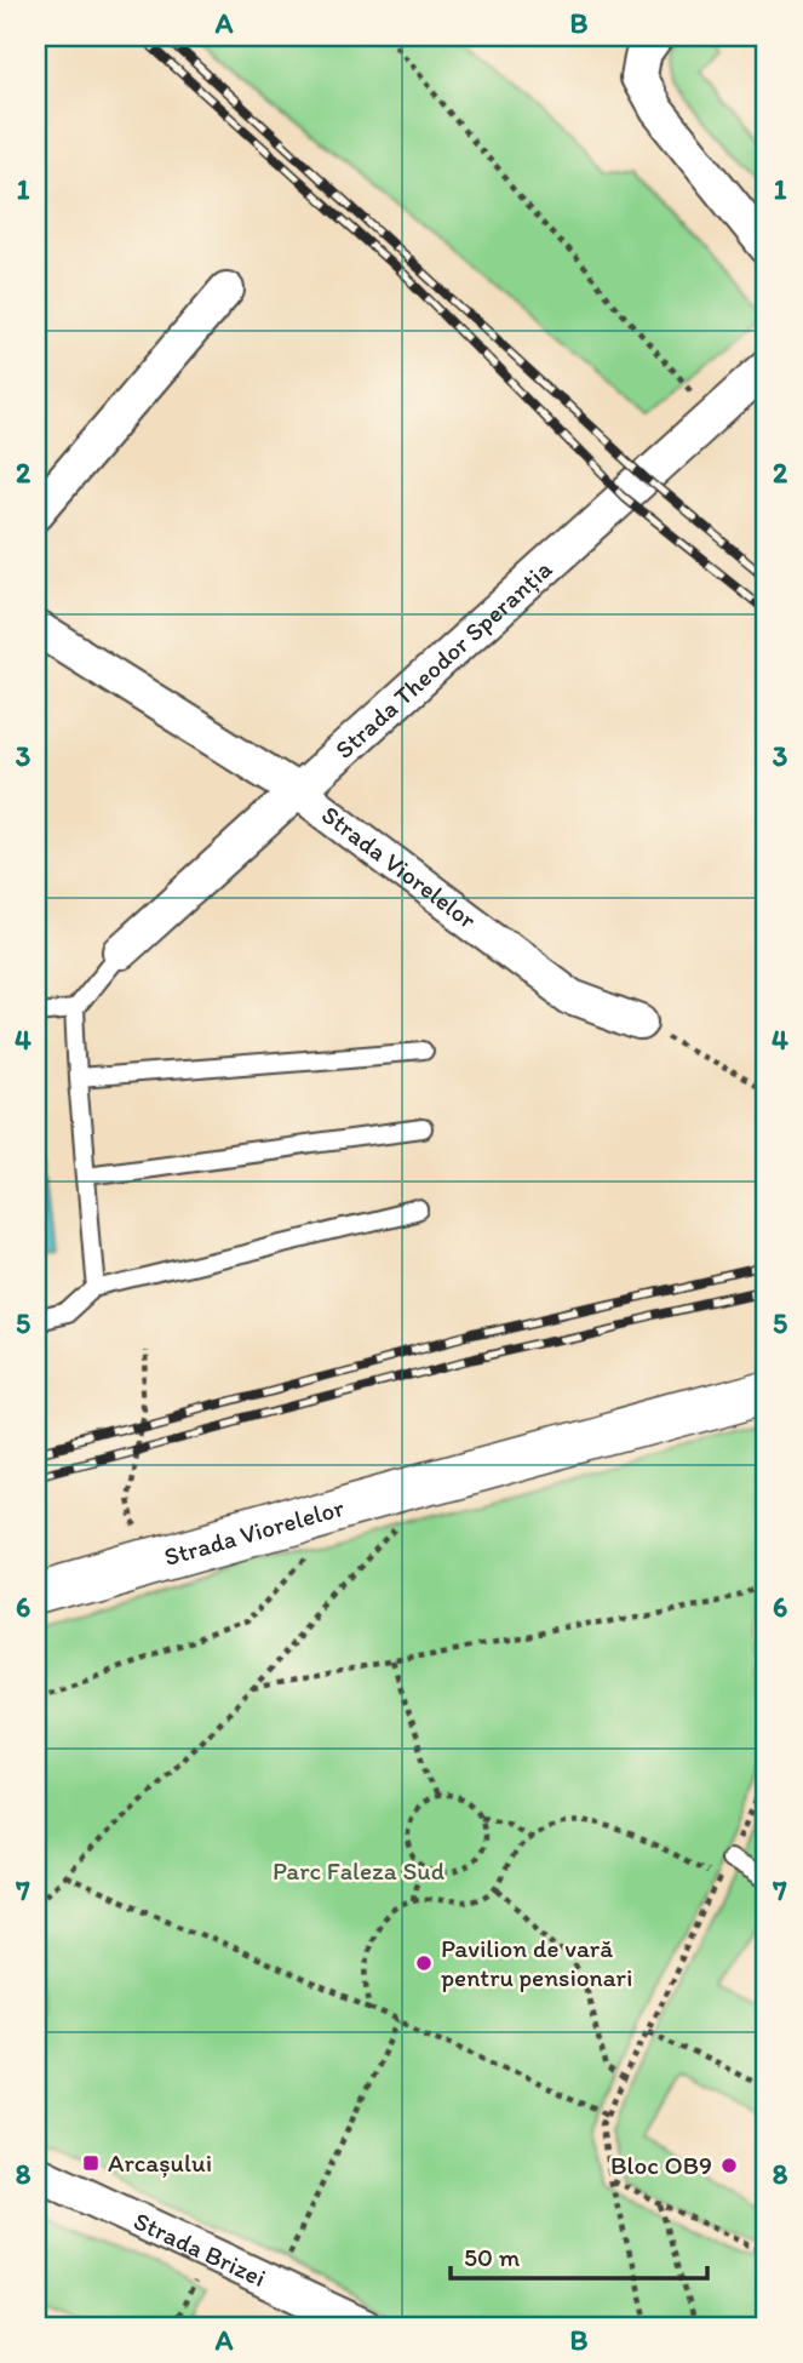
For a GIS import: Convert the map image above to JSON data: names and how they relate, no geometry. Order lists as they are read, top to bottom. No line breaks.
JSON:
{"streets":{"street":["Strada Theodor Speranția","Strada Viorelelor","Strada Brizei"]},"crossings":[["Strada Theodor Speranția","Strada Viorelelor"]],"parks":["Parc Faleza Sud"],"places":{"other":["Pavilion de vară pentru pensionari","Bloc OB9"],"transit":["Arcașului"]},"scale_bar":"50 m","grid":{"columns":["A","B"],"rows":["1","2","3","4","5","6","7","8"]}}
